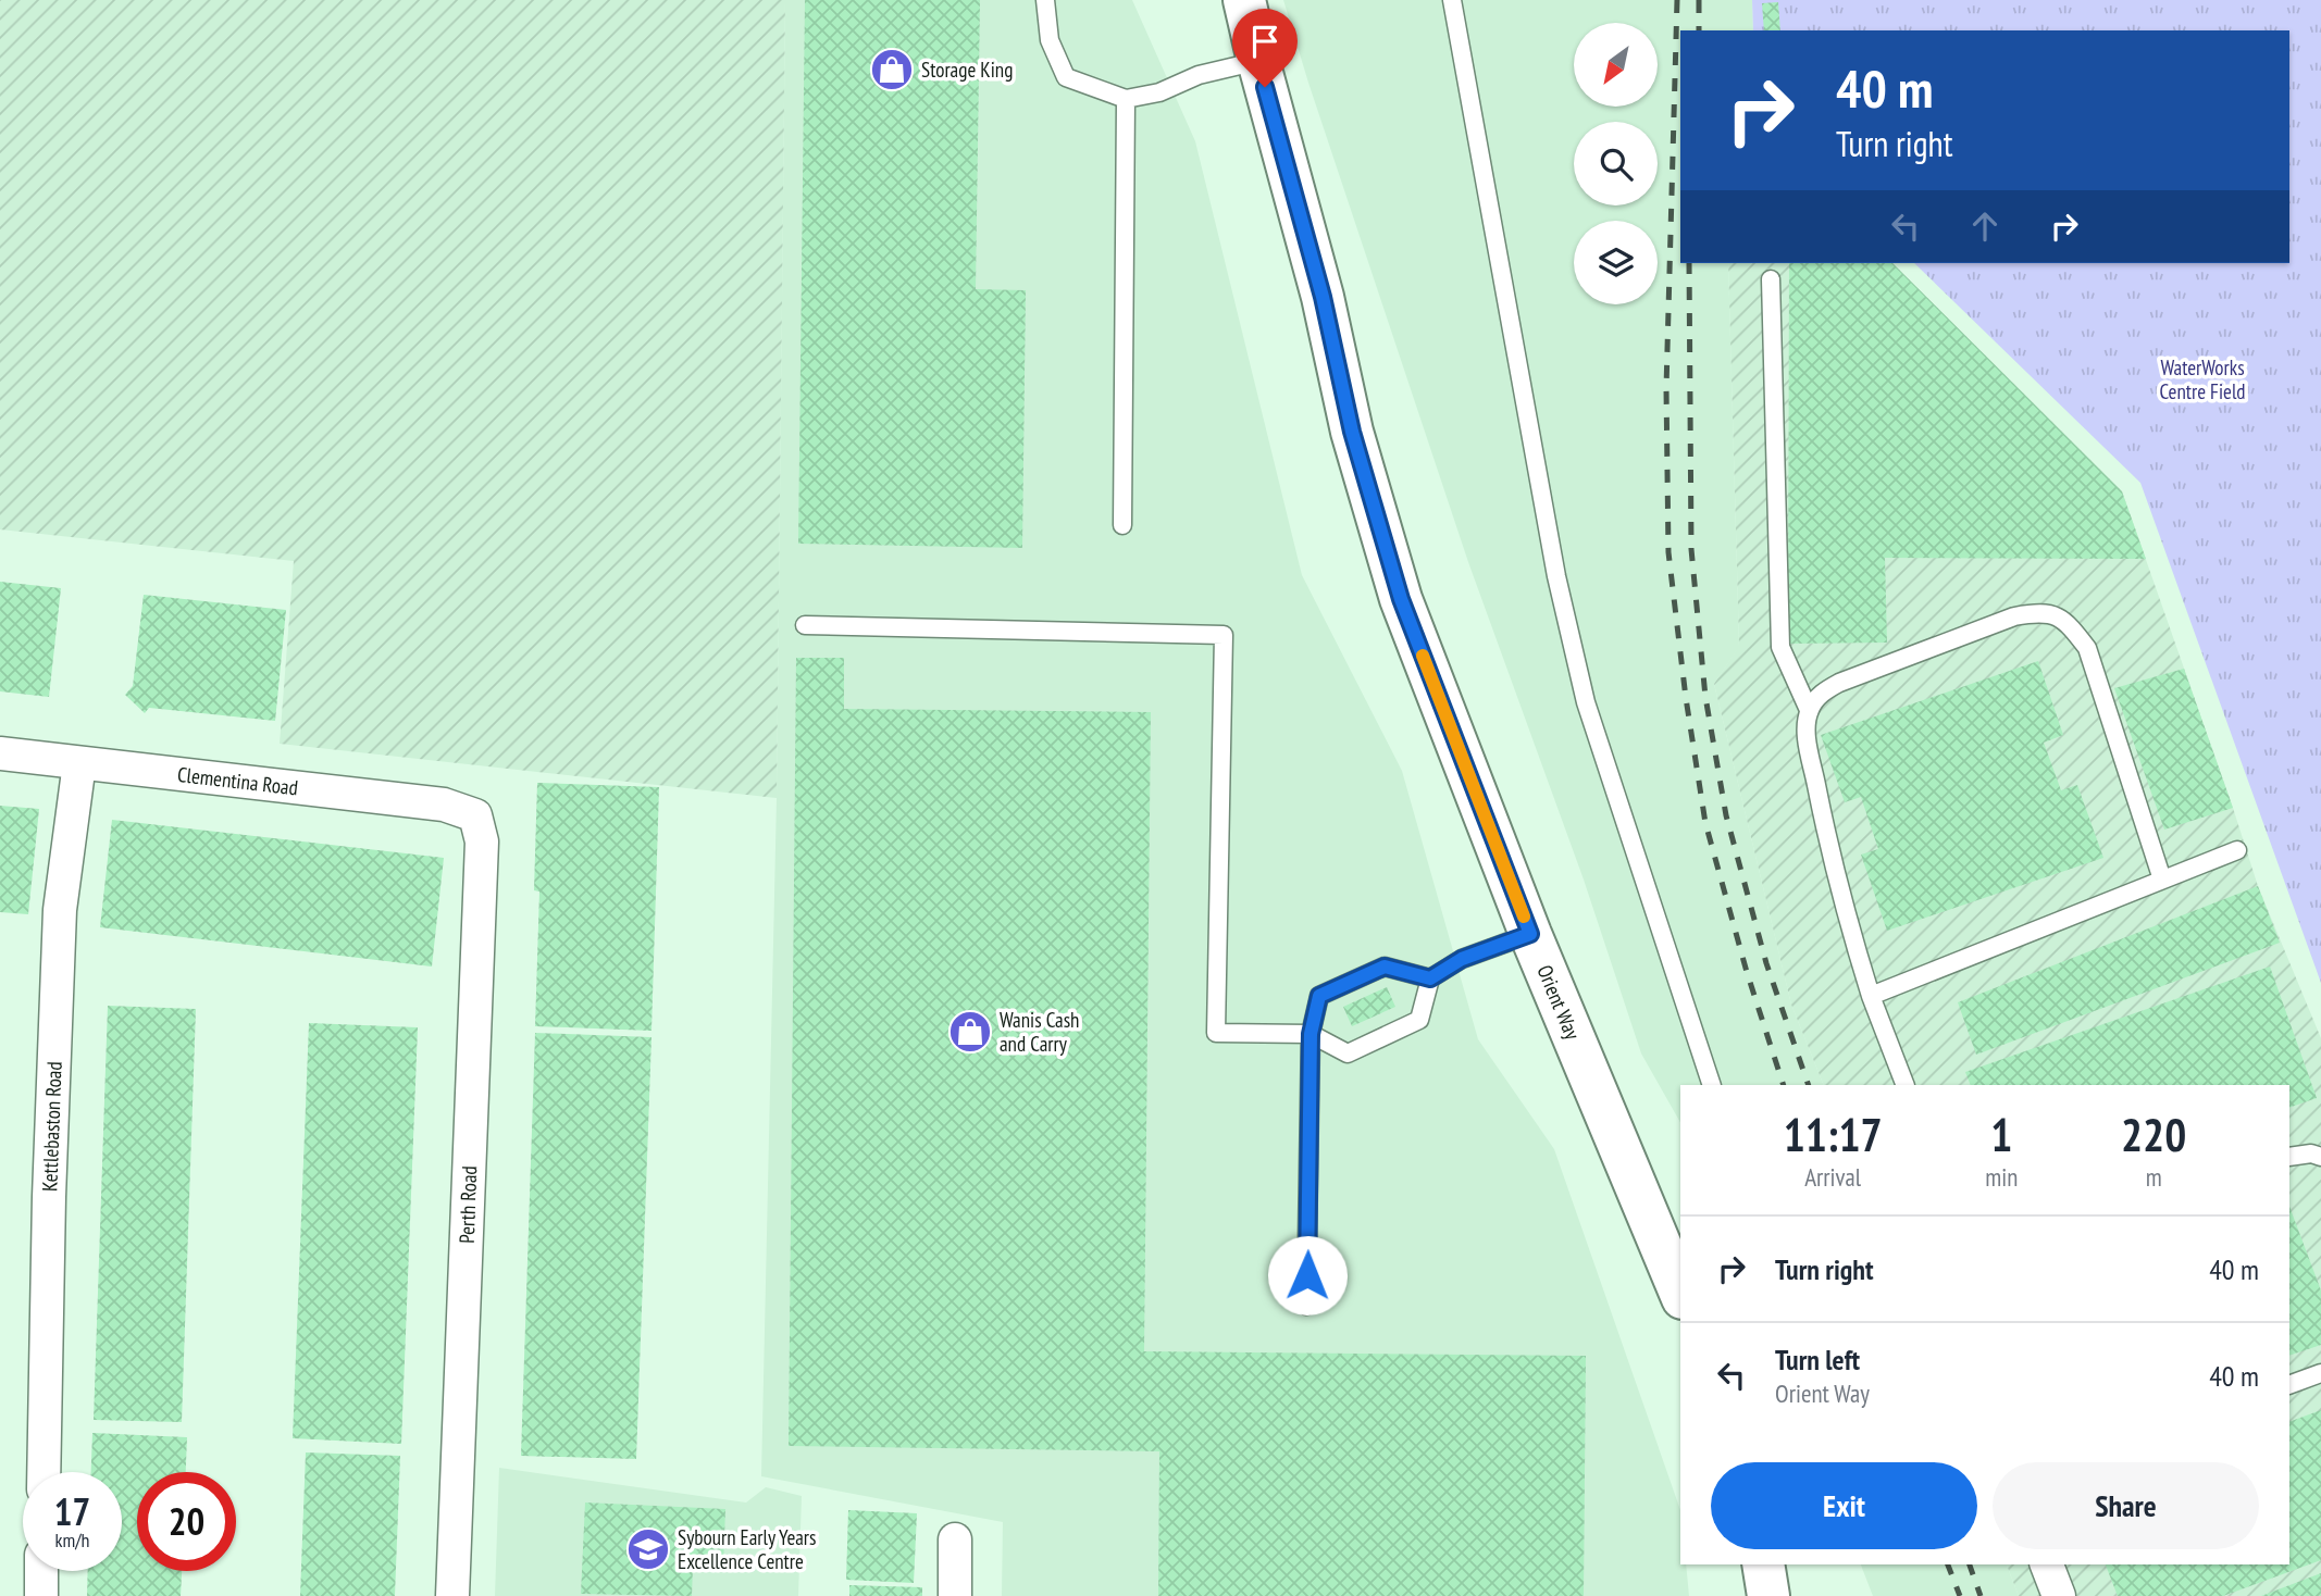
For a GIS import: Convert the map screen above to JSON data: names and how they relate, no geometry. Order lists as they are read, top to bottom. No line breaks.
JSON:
{"streets":{"street":["Clementina Road","Orient Way","Kettlebaston Road","Perth Road"]},"crossings":[["Clementina Road","Kettlebaston Road"],["Clementina Road","Perth Road"]],"parks":["WaterWorks Centre Field"],"places":{"shop":["Storage King","Wanis Cash and Carry"],"school or university":["Sybourn Early Years Excellence Centre"]},"north":"bottom left","page":{"turn":["40 m","Turn right"],"eta":["11:17","Arrival","1","min","220","m"],"list":[{"name":"Turn right","value":"40 m"},{"name":"Turn left","note":"Orient Way","value":"40 m"}],"buttons":["Exit","Share"],"speed":"17 km/h","limit":"20"}}
